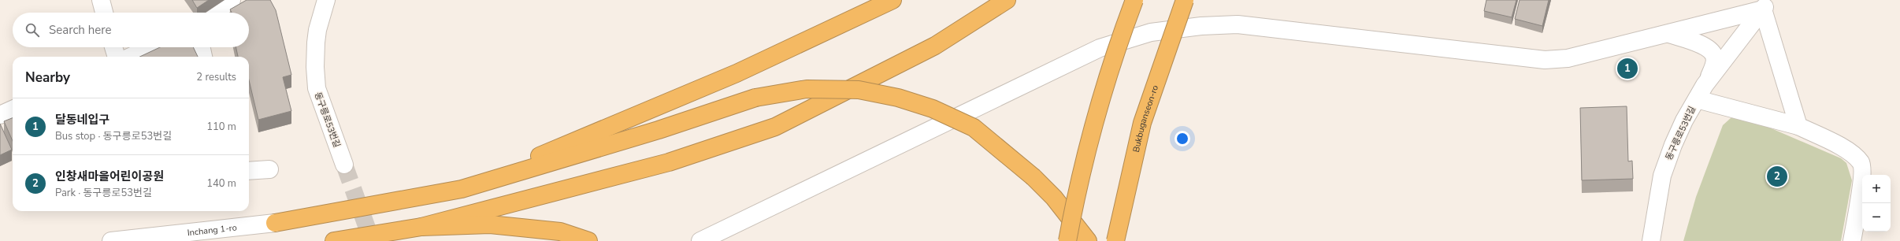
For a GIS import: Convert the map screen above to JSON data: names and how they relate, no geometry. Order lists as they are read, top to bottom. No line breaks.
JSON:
{"streets":{"highway":["Bukbuganseon-ro"],"street":["동구릉로53번길","Inchang 1-ro"]},"page":{"search":"Search here","pins":["1","2"],"heading":["Nearby","2 results"],"list":[{"mark":"1","name":"달동네입구","note":"Bus stop · 동구릉로53번길","value":"110 m"},{"mark":"2","name":"인창새마을어린이공원","note":"Park · 동구릉로53번길","value":"140 m"}],"map_buttons":["+","−"]}}
